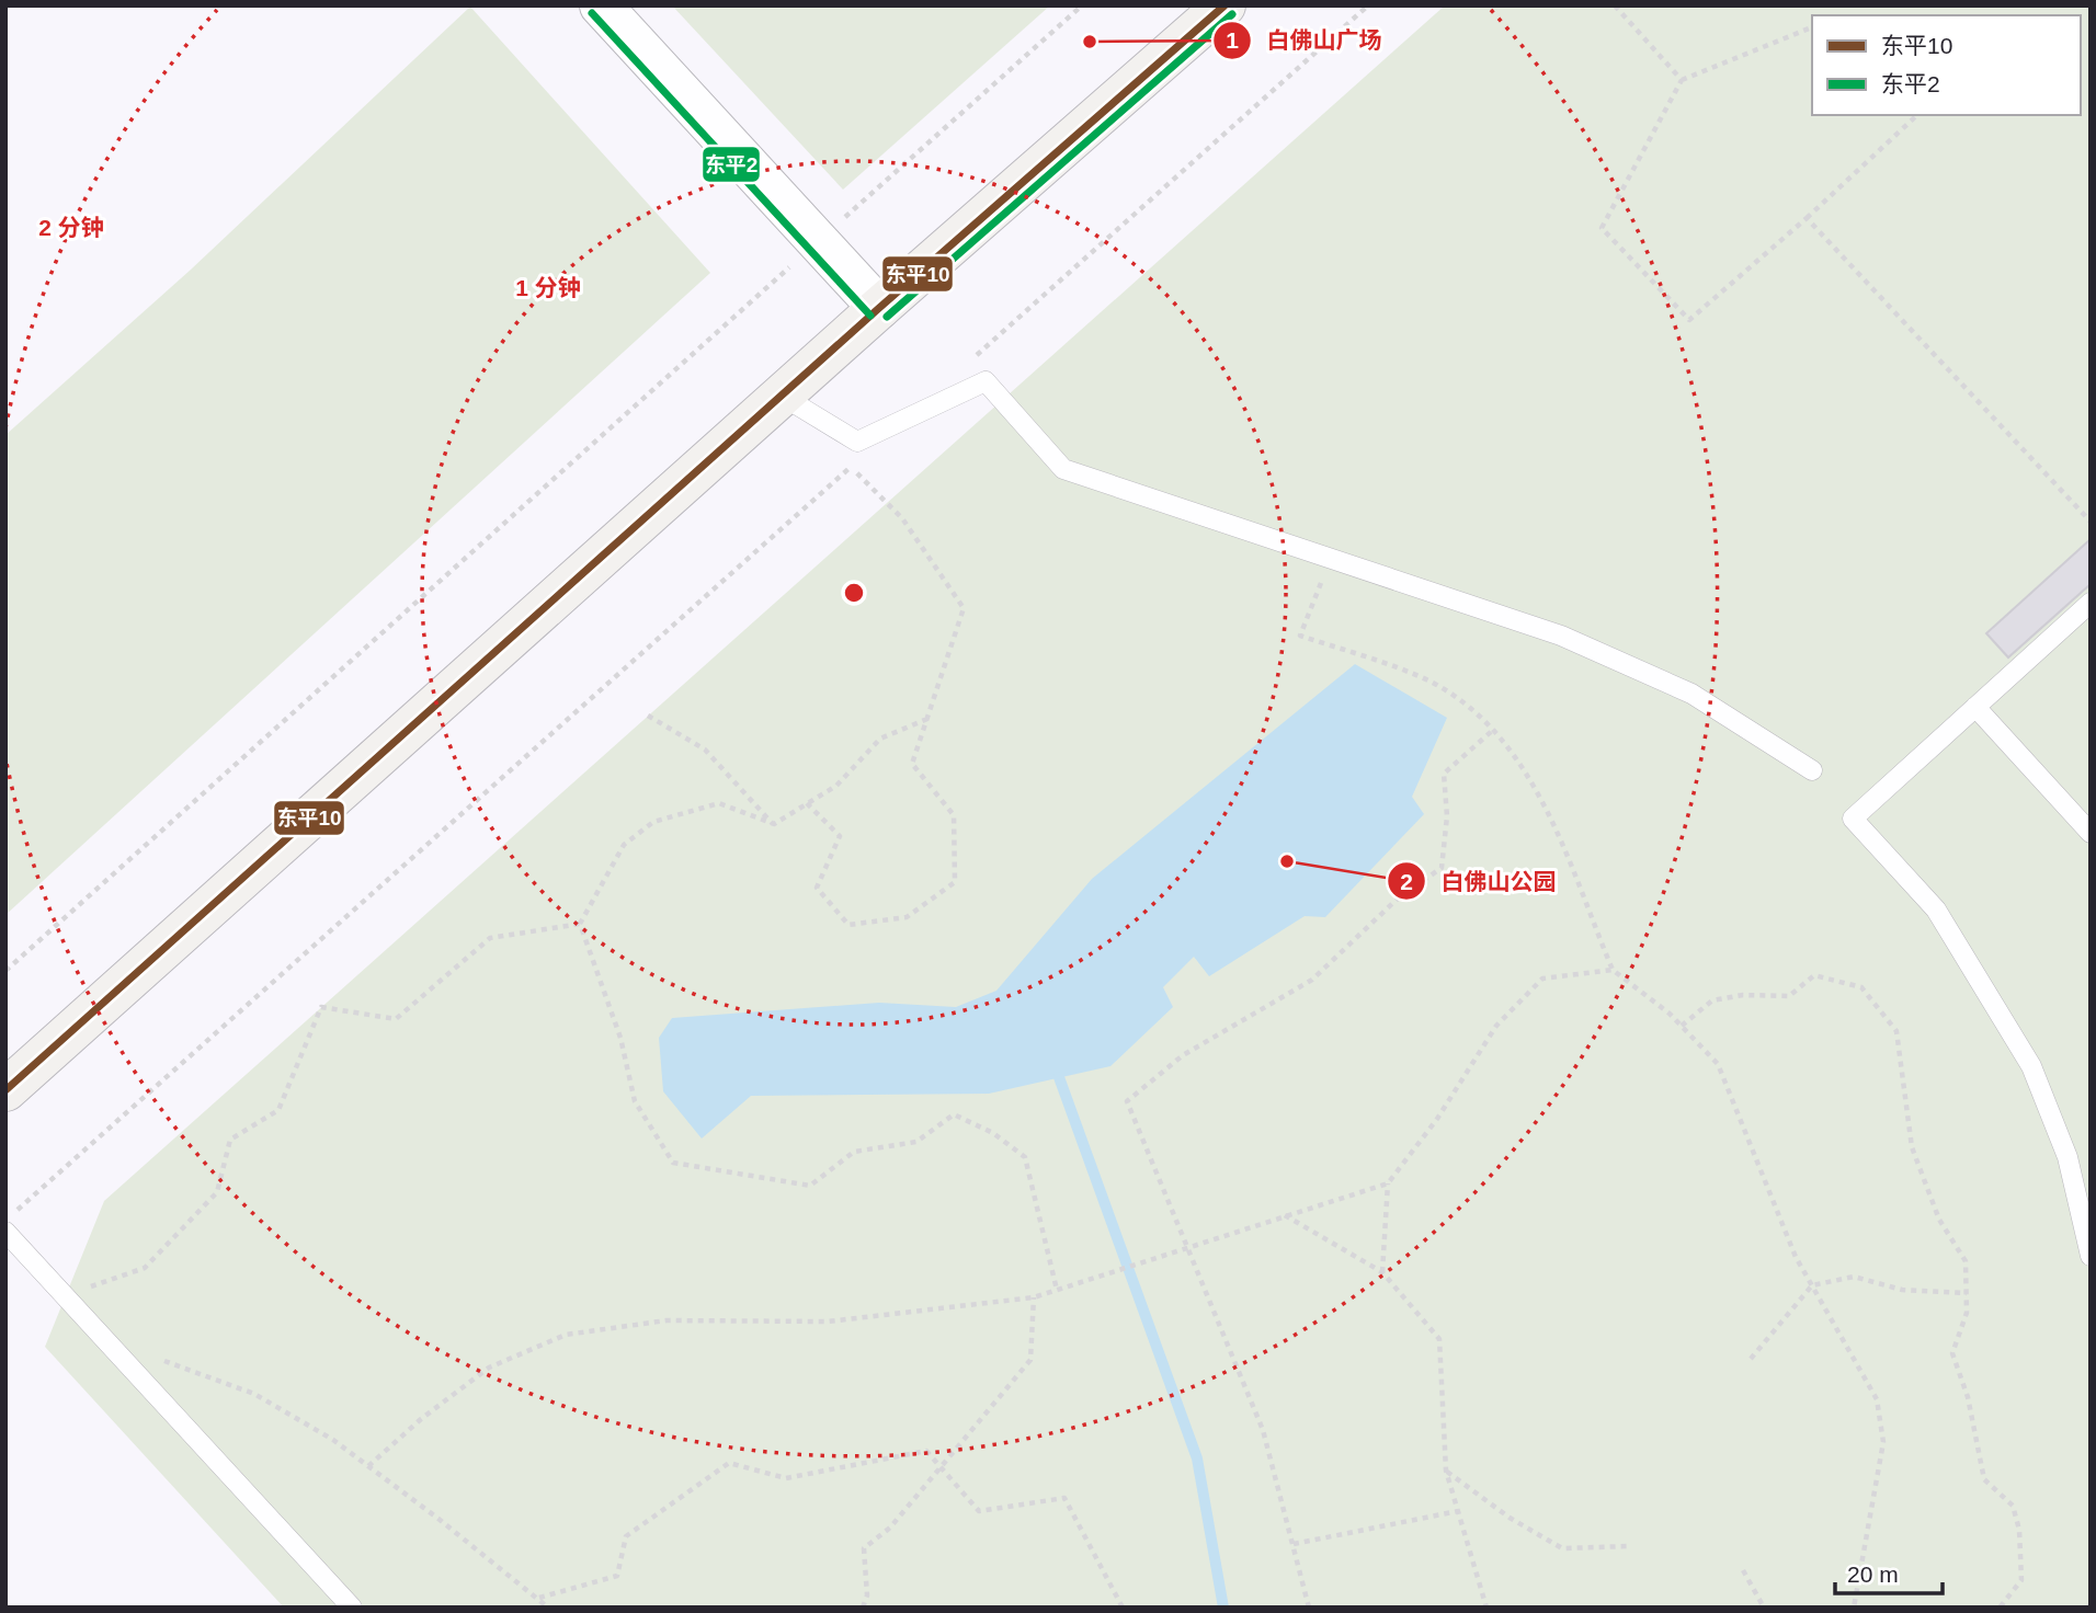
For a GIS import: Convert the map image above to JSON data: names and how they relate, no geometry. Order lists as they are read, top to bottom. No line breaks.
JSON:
{"places":["白佛山广场","白佛山公园"],"lines":["transit line 东平10","transit line 东平2"],"legend":["东平10","东平2"],"scale_bar":"20 m","rings":["2 分钟","1 分钟"]}
